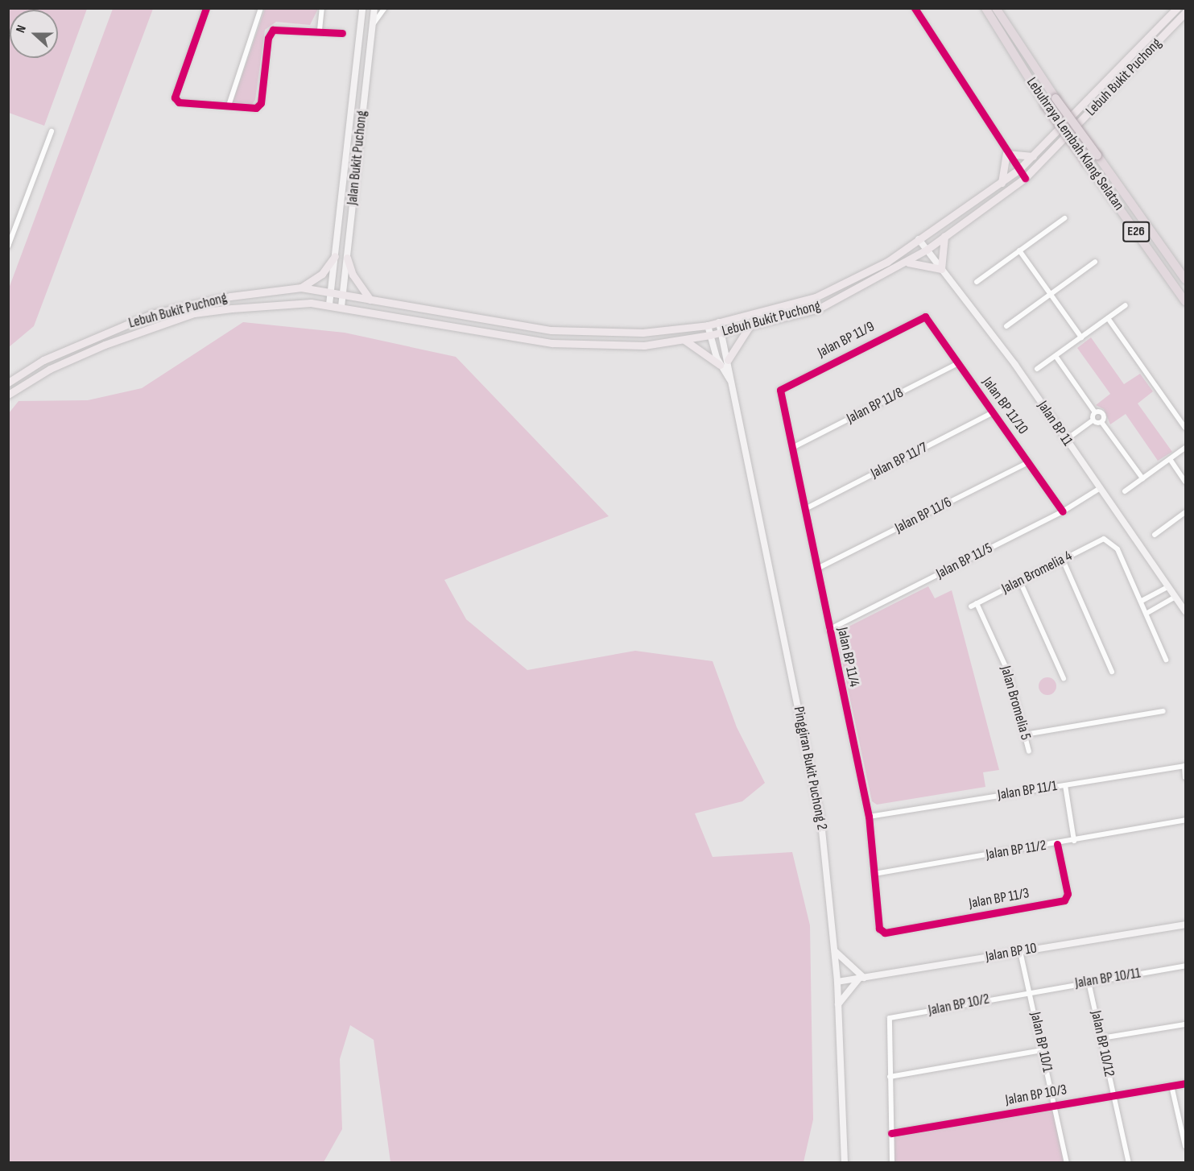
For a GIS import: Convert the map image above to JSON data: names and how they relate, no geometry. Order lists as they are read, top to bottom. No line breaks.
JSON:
{"streets":{"highway":["Lebuhraya Lembah Klang Selatan","E26"],"main road":["Lebuh Bukit Puchong"],"street":["Jalan Bukit Puchong","Jalan BP 11/9","Jalan BP 11/8","Jalan BP 11/10","Jalan BP 11","Jalan BP 11/7","Jalan BP 11/6","Jalan BP 11/5","Jalan Bromelia 4","Jalan BP 11/4","Jalan Bromelia 5","Pinggiran Bukit Puchong 2","Jalan BP 11/1","Jalan BP 11/2","Jalan BP 11/3","Jalan BP 10","Jalan BP 10/11","Jalan BP 10/2","Jalan BP 10/1","Jalan BP 10/12","Jalan BP 10/3"]},"crossings":[["Lebuh Bukit Puchong","Jalan Bukit Puchong"],["Lebuh Bukit Puchong","Jalan BP 11"],["Lebuh Bukit Puchong","Pinggiran Bukit Puchong 2"],["Jalan BP 11/9","Jalan BP 11/10"],["Jalan BP 11/9","Jalan BP 11/4"],["Jalan BP 11/8","Jalan BP 11/10"],["Jalan BP 11/8","Jalan BP 11/4"],["Jalan BP 11/10","Jalan BP 11/7"],["Jalan BP 11/10","Jalan BP 11/6"],["Jalan BP 11/10","Jalan BP 11/5"],["Jalan BP 11","Jalan BP 11/5"],["Jalan BP 11/7","Jalan BP 11/4"],["Jalan BP 11/6","Jalan BP 11/4"],["Jalan BP 11/5","Jalan BP 11/4"],["Jalan Bromelia 4","Jalan Bromelia 5"],["Jalan BP 11/4","Jalan BP 11/1"],["Jalan BP 11/4","Jalan BP 11/2"],["Jalan BP 11/4","Jalan BP 11/3"],["Pinggiran Bukit Puchong 2","Jalan BP 10"],["Jalan BP 11/2","Jalan BP 11/3"],["Jalan BP 10","Jalan BP 10/1"],["Jalan BP 10/11","Jalan BP 10/2"],["Jalan BP 10/11","Jalan BP 10/1"],["Jalan BP 10/11","Jalan BP 10/12"],["Jalan BP 10/2","Jalan BP 10/1"],["Jalan BP 10/1","Jalan BP 10/3"],["Jalan BP 10/12","Jalan BP 10/3"]],"north":"left"}
